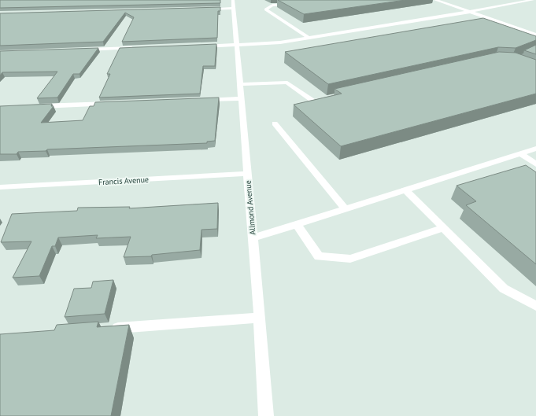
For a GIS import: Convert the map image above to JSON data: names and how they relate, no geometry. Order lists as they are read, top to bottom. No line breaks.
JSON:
{"streets":{"street":["Francis Avenue","Allmond Avenue"]},"crossings":[["Francis Avenue","Allmond Avenue"]]}
